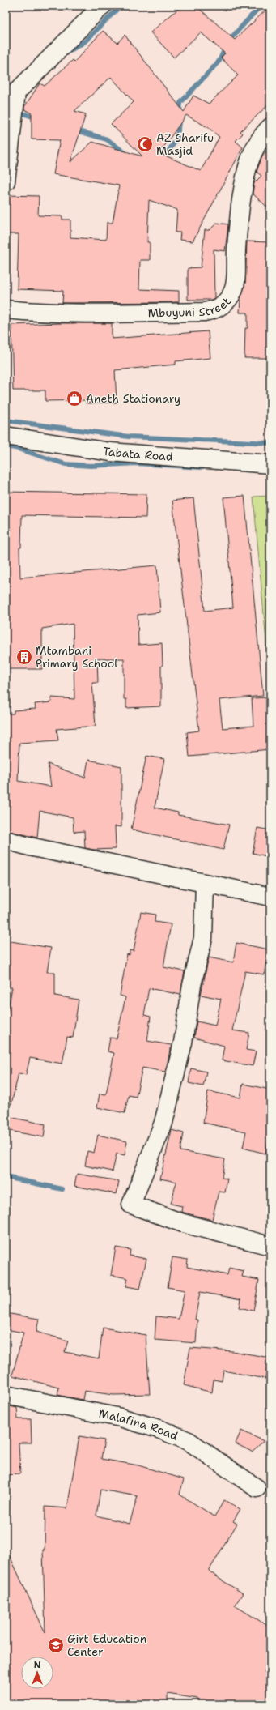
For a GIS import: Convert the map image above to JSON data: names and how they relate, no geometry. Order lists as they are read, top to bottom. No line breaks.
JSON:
{"streets":{"street":["Mbuyuni Street","Tabata Road","Malafina Road"]},"places":{"mosque":["AZ Sharifu Masjid"],"shop":["Aneth Stationary"],"building":["Mtambani Primary School"],"school or university":["Girt Education Center"]},"north":"top"}
